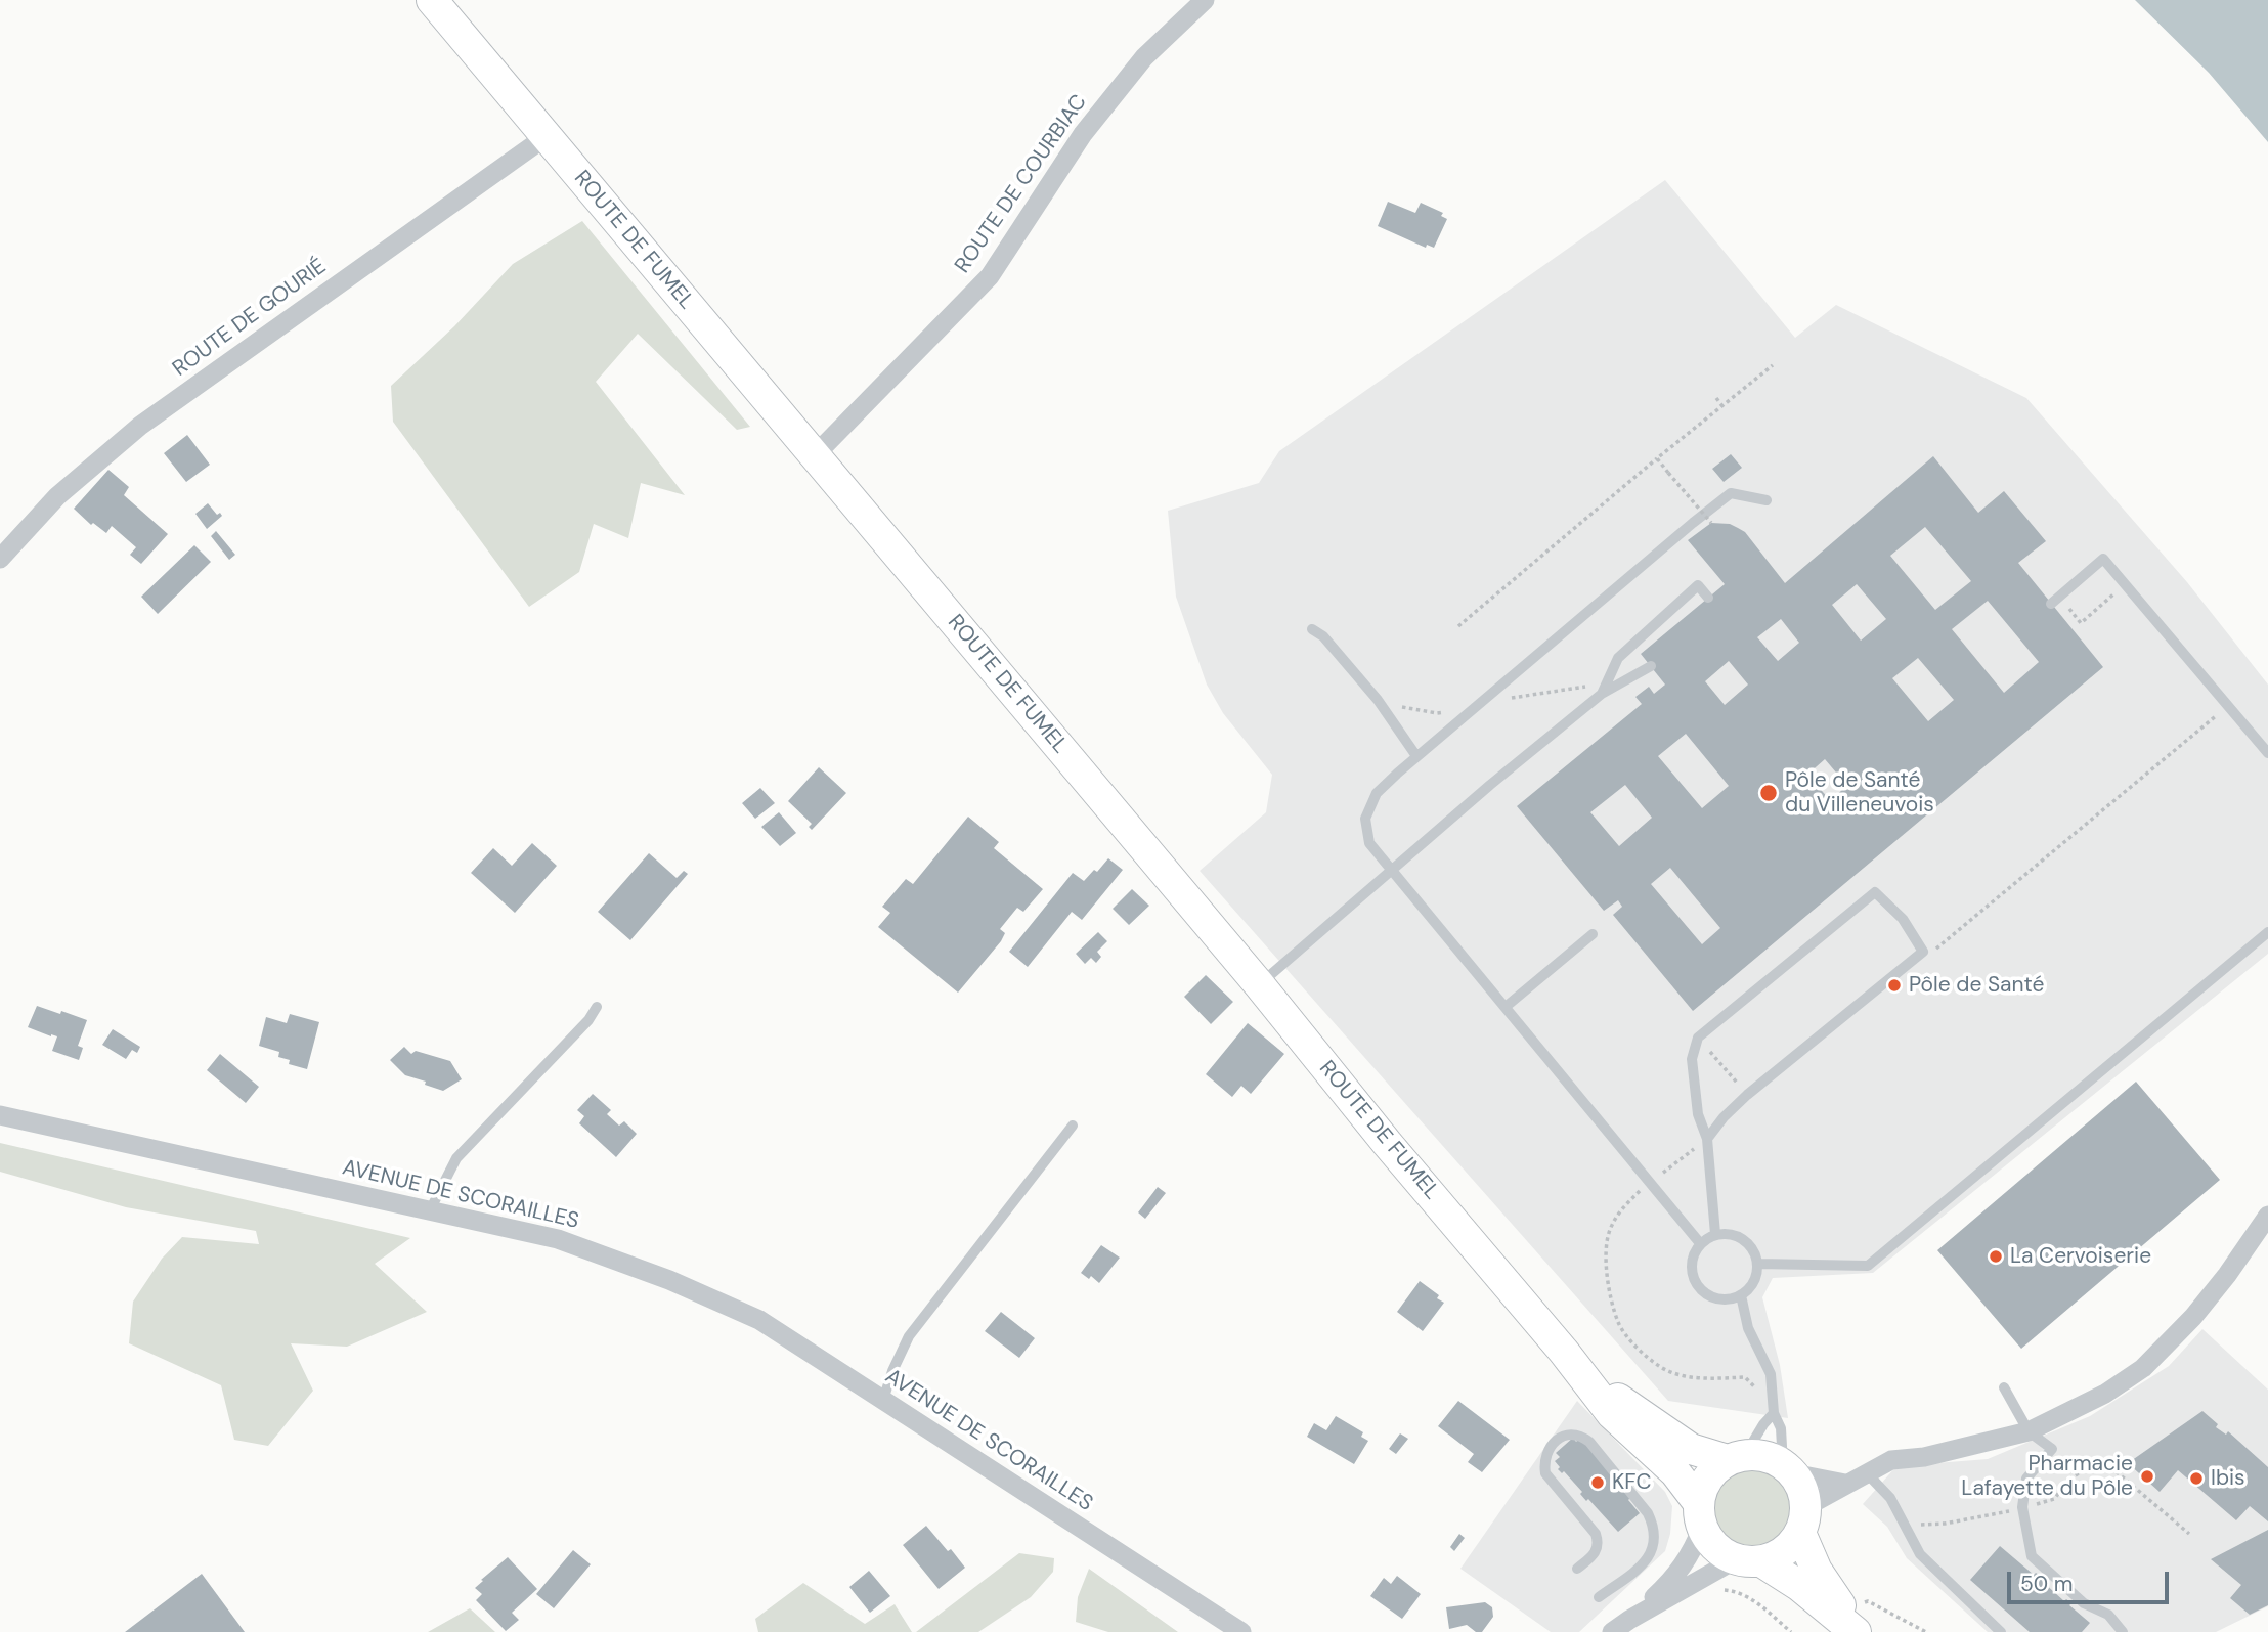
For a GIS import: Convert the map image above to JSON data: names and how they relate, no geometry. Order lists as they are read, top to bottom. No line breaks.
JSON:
{"streets":{"main road":["ROUTE DE FUMEL"],"street":["ROUTE DE COURBIAC","ROUTE DE GOURIÉ","AVENUE DE SCORAILLES"]},"crossings":[["ROUTE DE COURBIAC","ROUTE DE FUMEL"],["ROUTE DE FUMEL","ROUTE DE GOURIÉ"]],"places":["Pôle de Santé du Villeneuvois","Pôle de Santé","La Cervoiserie","Pharmacie Lafayette du Pôle","Ibis","KFC"],"scale_bar":"50 m"}
